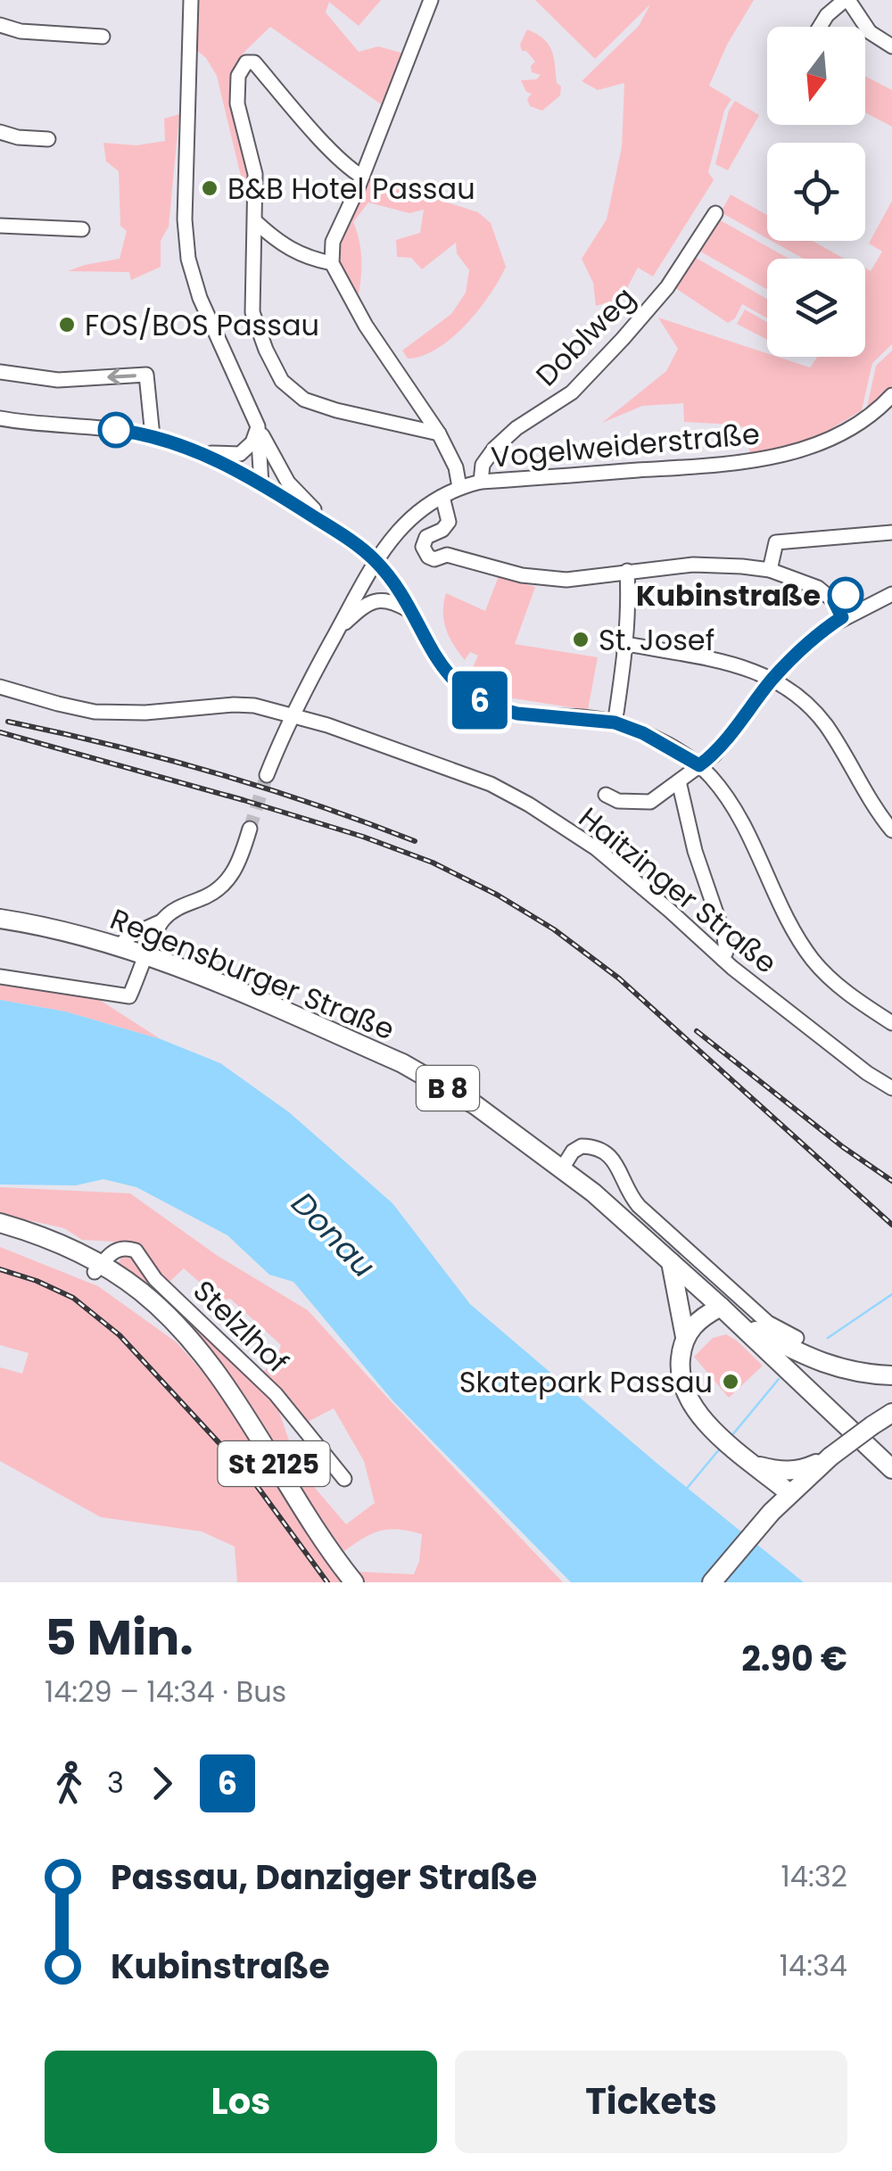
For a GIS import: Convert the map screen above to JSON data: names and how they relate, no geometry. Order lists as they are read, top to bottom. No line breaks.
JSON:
{"streets":{"main road":["Regensburger Straße","B 8","St 2125"],"street":["Doblweg","Vogelweiderstraße","Haitzinger Straße","Stelzlhof"]},"crossings":[["Doblweg","Vogelweiderstraße"],["Vogelweiderstraße","Haitzinger Straße"],["Regensburger Straße","B 8"],["Stelzlhof","St 2125"]],"water":["Donau"],"places":["B&B Hotel Passau","FOS/BOS Passau","Kubinstraße","St. Josef","Skatepark Passau"],"lines":["bus line 6"],"north":"bottom","page":{"on_map":"6","heading":["5 Min.","14:29 – 14:34 · Bus","2.90 €"],"legs":["3","6"],"list":[{"name":"Passau, Danziger Straße","value":"14:32"},{"name":"Kubinstraße","value":"14:34"}],"buttons":["Los","Tickets"]}}
